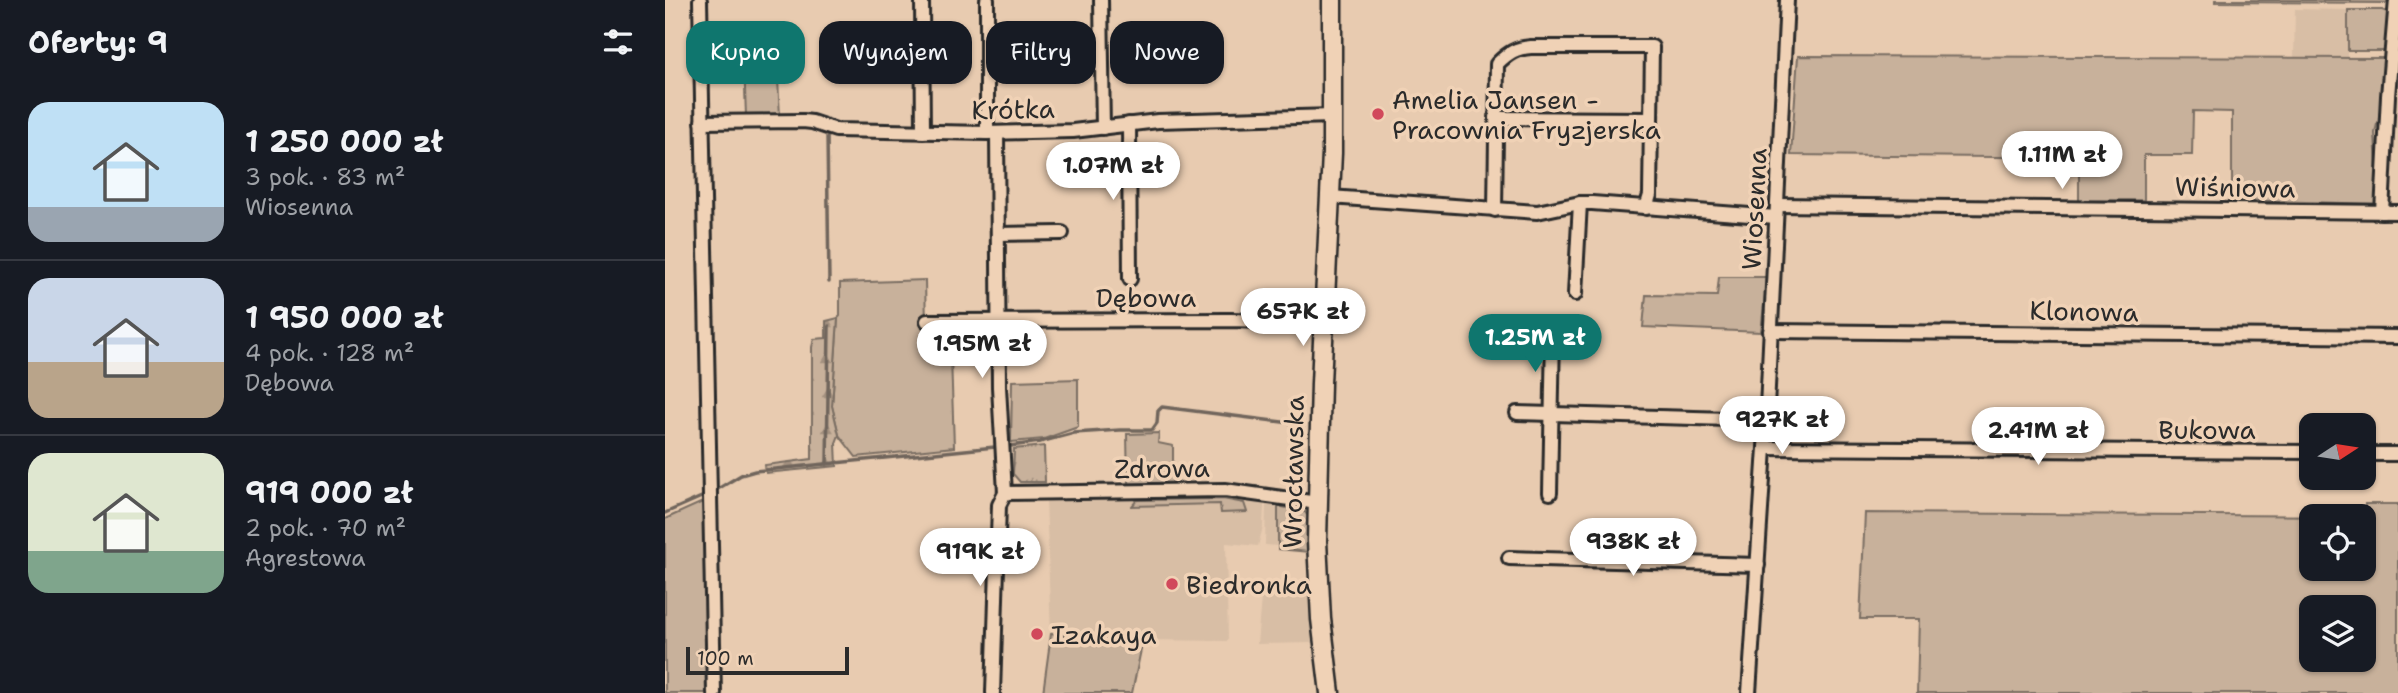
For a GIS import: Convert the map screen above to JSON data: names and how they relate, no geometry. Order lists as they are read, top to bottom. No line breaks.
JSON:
{"streets":{"street":["Krótka","Wiśniowa","Wiosenna","Dębowa","Klonowa","Bukowa","Zdrowa","Wrocławska"]},"crossings":[["Krótka","Wrocławska"],["Wiśniowa","Wiosenna"],["Wiśniowa","Wrocławska"],["Wiosenna","Klonowa"],["Wiosenna","Bukowa"],["Dębowa","Wrocławska"],["Zdrowa","Wrocławska"]],"places":["Amelia Jansen - Pracownia Fryzjerska","Biedronka","Izakaya"],"scale_bar":"100 m","north":"right","page":{"heading":"Oferty: 9","chip":["Kupno","Wynajem","Filtry","Nowe"],"list":[{"name":"1 250 000 zł","note":"3 pok. · 83 m² · Wiosenna"},{"name":"1 950 000 zł","note":"4 pok. · 128 m² · Dębowa"},{"name":"919 000 zł","note":"2 pok. · 70 m² · Agrestowa"}],"price":["1.11M zł","1.07M zł","657K zł","1.25M zł","1.95M zł","927K zł","2.41M zł","938K zł","919K zł"],"scale":"100 m"}}
